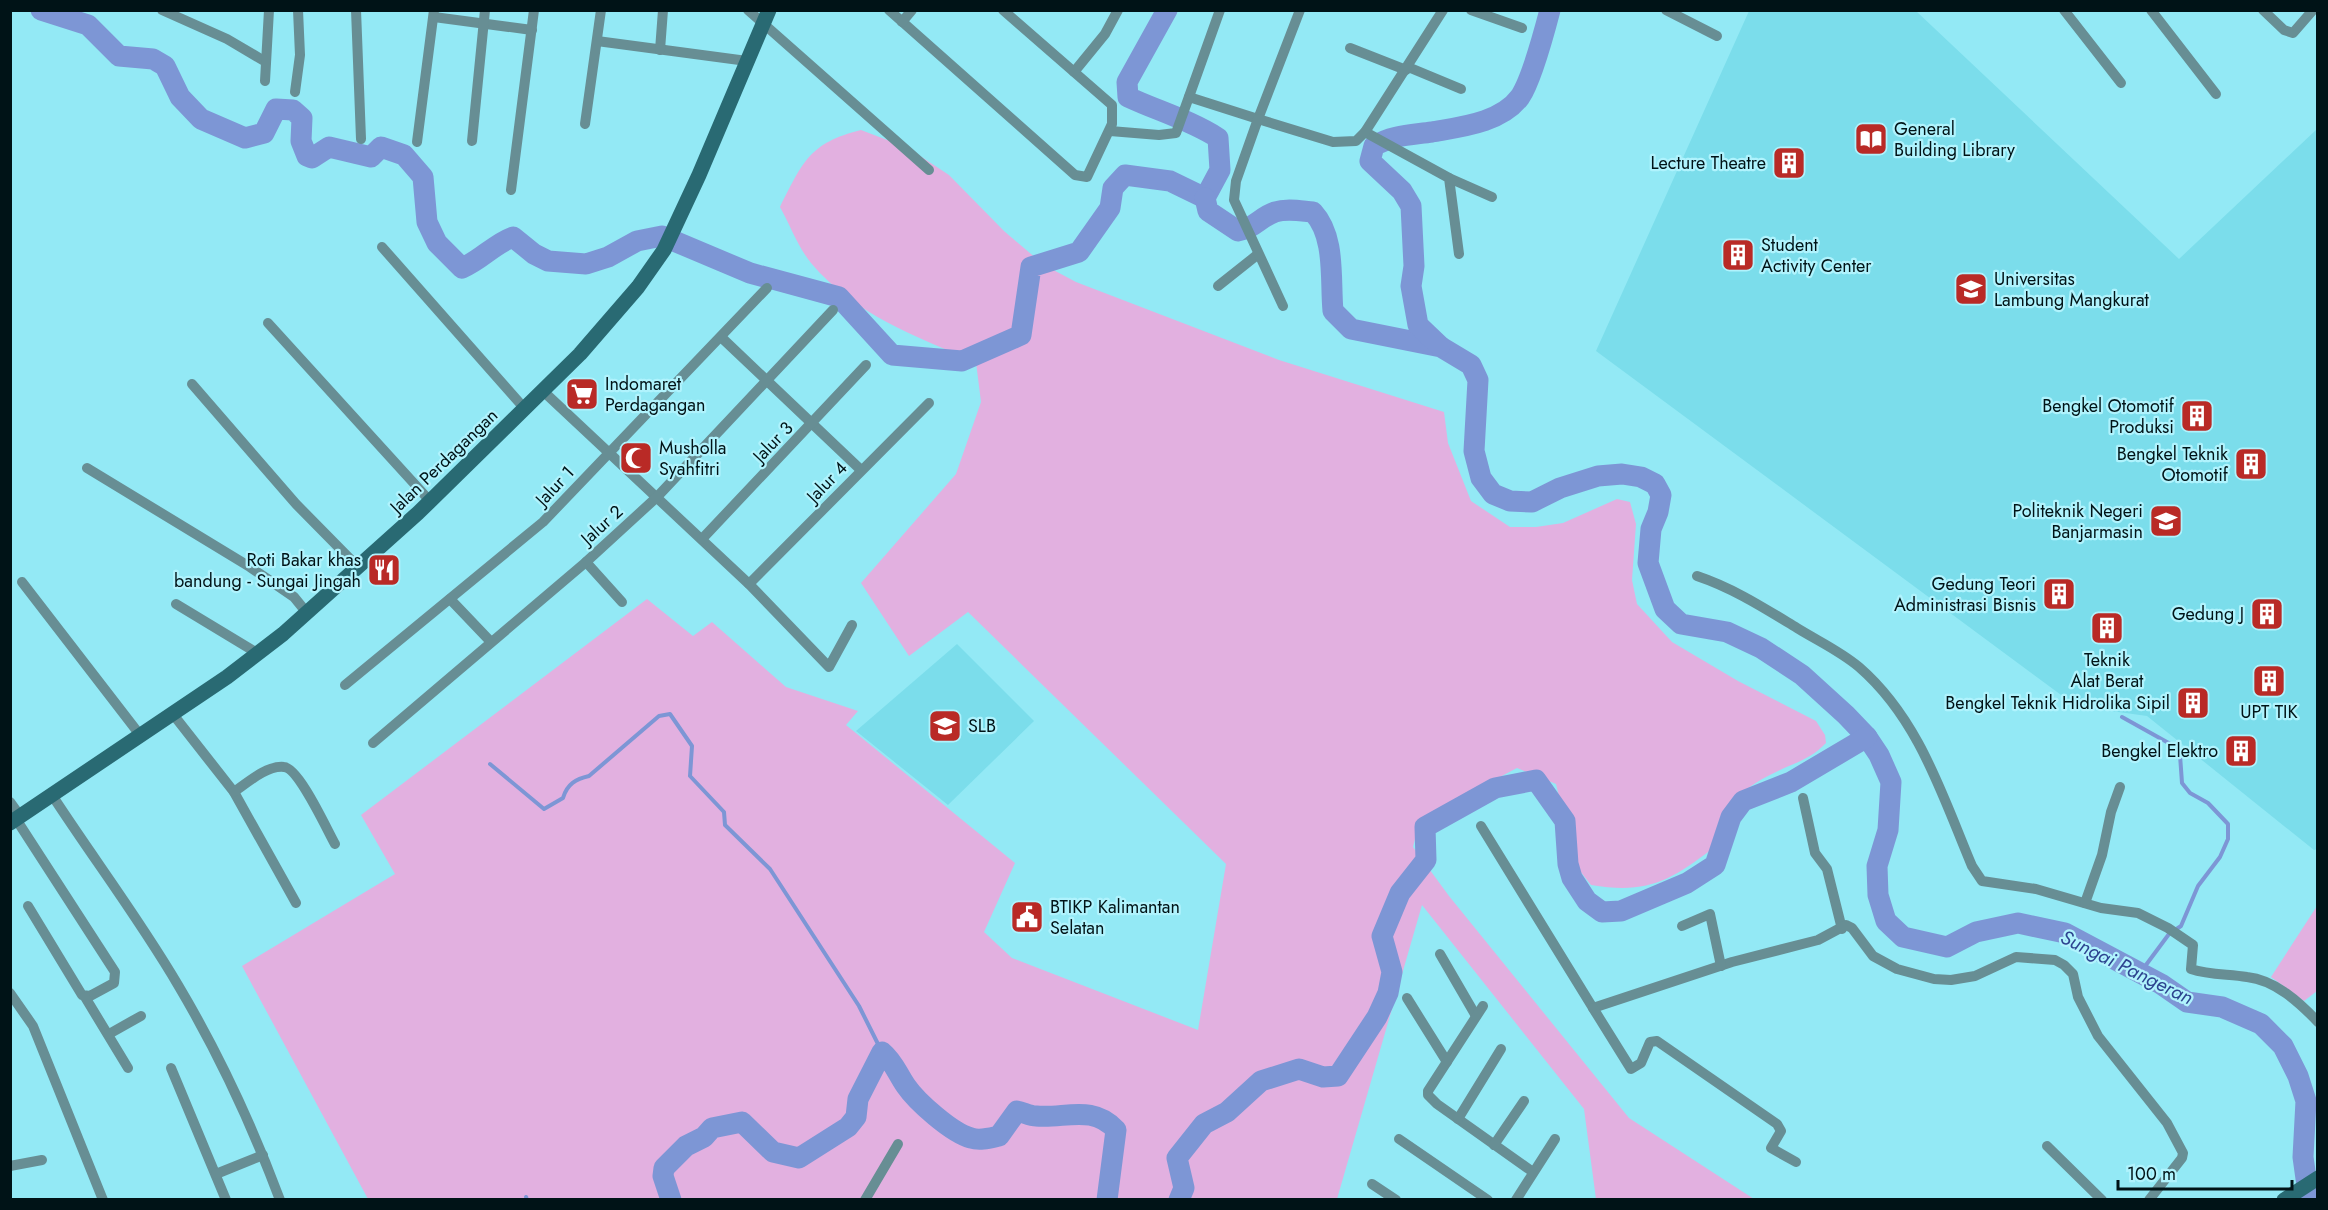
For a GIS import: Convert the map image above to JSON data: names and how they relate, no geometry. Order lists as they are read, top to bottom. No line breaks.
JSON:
{"streets":{"street":["Jalur 3","Jalan Perdagangan","Jalur 4","Jalur 1","Jalur 2"]},"water":["Sungai Pangeran"],"places":{"library":["General Building Library"],"building":["Lecture Theatre","Student Activity Center","Bengkel Otomotif Produksi","Bengkel Teknik Otomotif","Gedung Teori Administrasi Bisnis","Gedung J","Teknik Alat Berat","UPT TIK","Bengkel Teknik Hidrolika Sipil","Bengkel Elektro"],"school or university":["Universitas Lambung Mangkurat","Politeknik Negeri Banjarmasin","SLB"],"supermarket":["Indomaret Perdagangan"],"mosque":["Musholla Syahfitri"],"restaurant":["Roti Bakar khas bandung - Sungai Jingah"],"public building":["BTIKP Kalimantan Selatan"]},"scale_bar":"100 m"}
